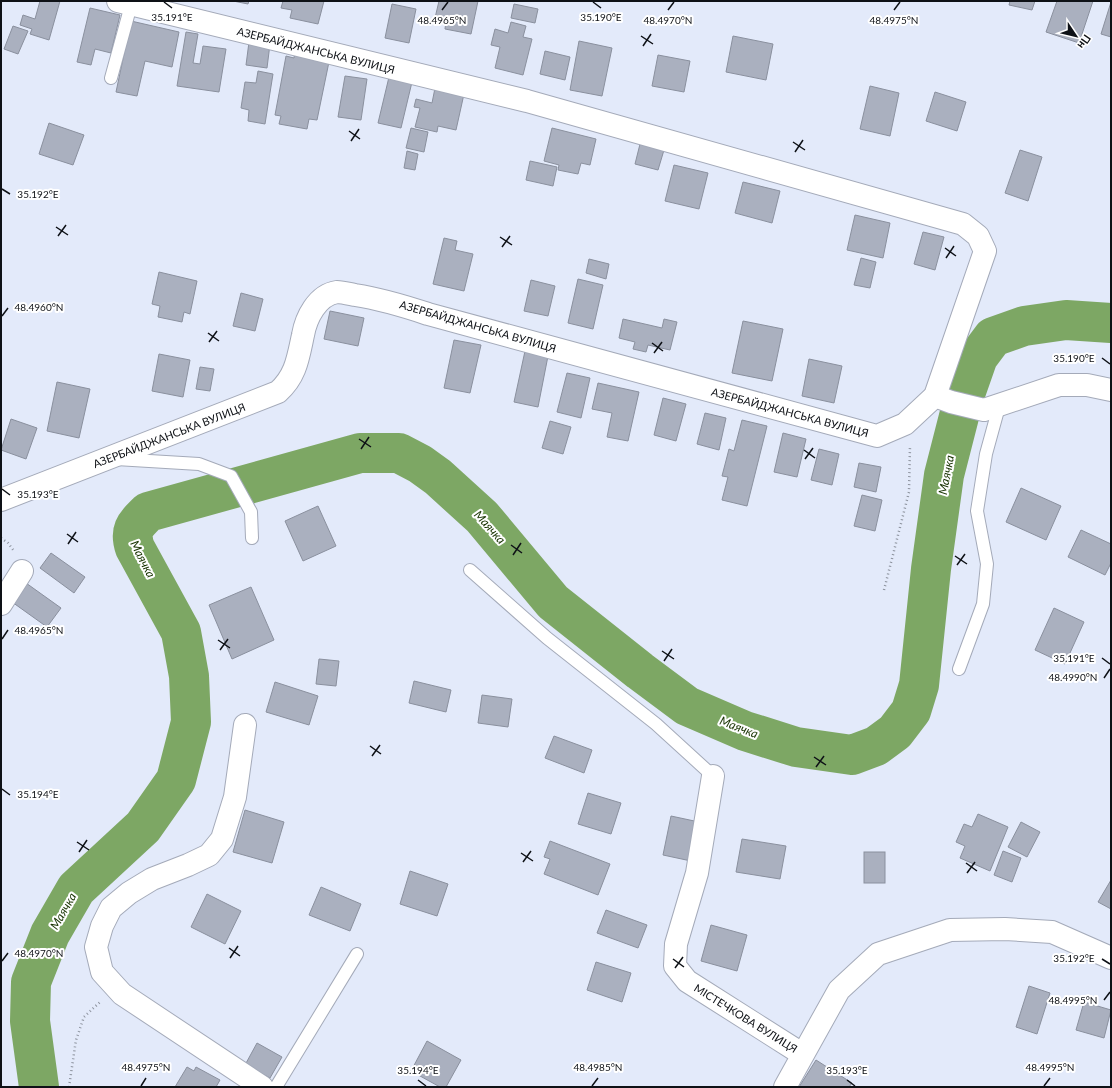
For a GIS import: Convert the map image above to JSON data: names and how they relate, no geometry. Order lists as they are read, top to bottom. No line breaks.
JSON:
{"streets":{"street":["АЗЕРБАЙДЖАНСЬКА ВУЛИЦЯ","МІСТЕЧКОВА ВУЛИЦЯ"]},"water":["Маячка"],"north":"bottom right","coordinates":["35.191°E","35.190°E","48.4965°N","48.4970°N","48.4975°N","35.192°E","48.4960°N","35.193°E","48.4990°N","35.194°E","48.4995°N","48.4985°N"]}
